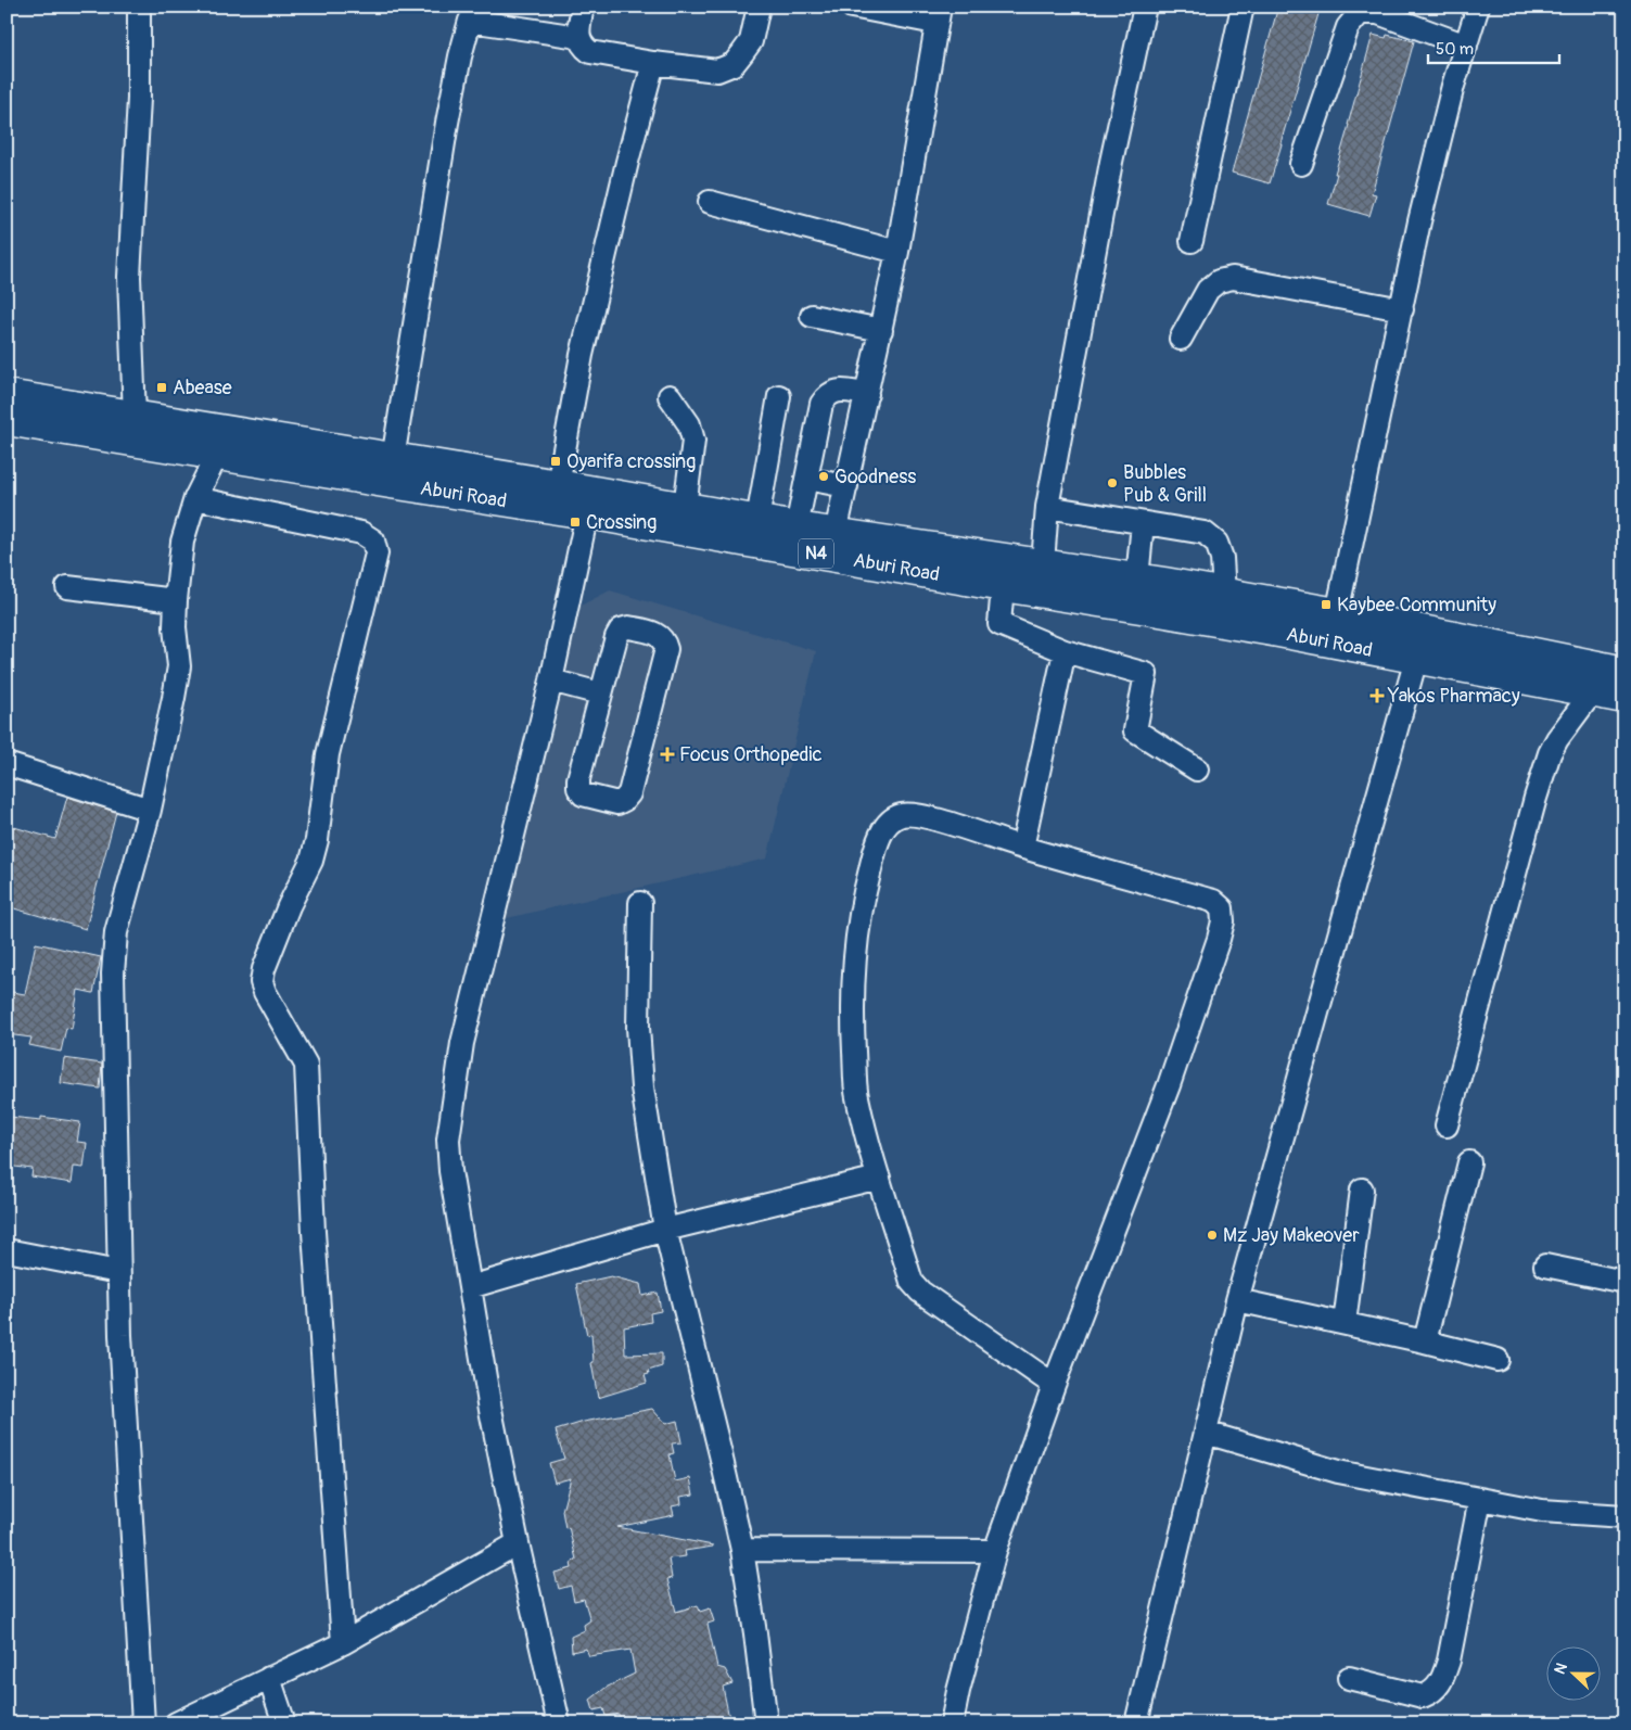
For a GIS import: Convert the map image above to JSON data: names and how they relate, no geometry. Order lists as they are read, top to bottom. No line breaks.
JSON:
{"streets":{"highway":["Aburi Road","N4"]},"places":{"transit":["Abease","Oyarifa crossing","Crossing","Kaybee Community"],"other":["Goodness","Bubbles Pub & Grill","Mz Jay Makeover"],"health":["Yakos Pharmacy","Focus Orthopedic"]},"scale_bar":"50 m","north":"left"}
